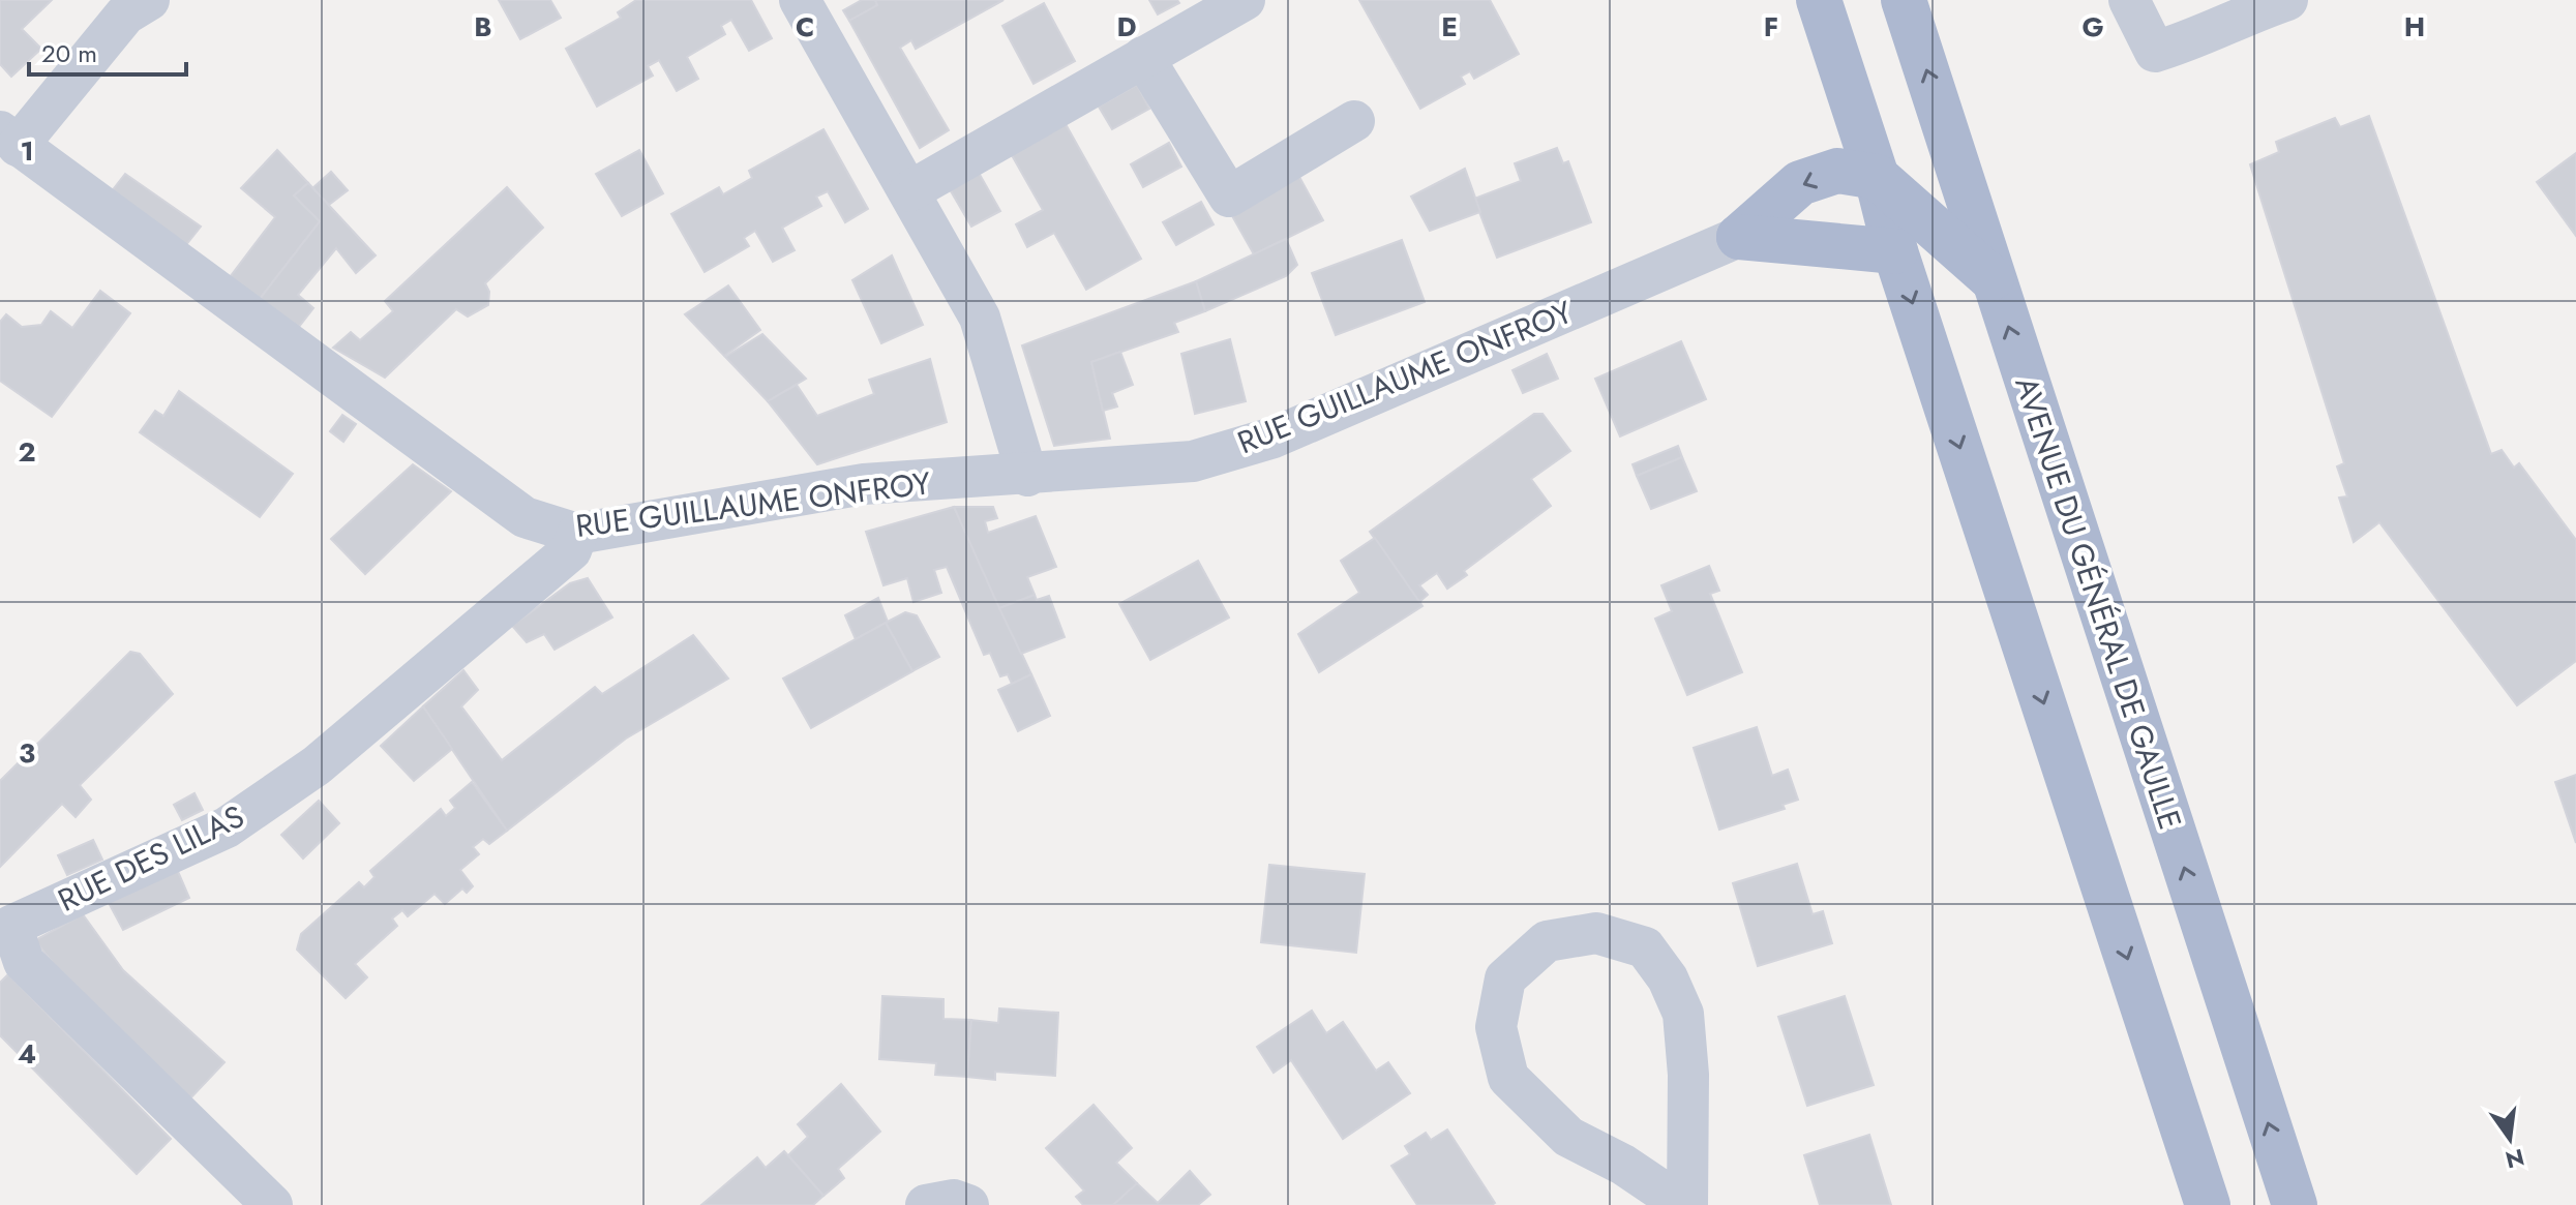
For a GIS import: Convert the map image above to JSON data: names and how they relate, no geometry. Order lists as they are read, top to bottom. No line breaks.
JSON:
{"streets":{"main road":["AVENUE DU GÉNÉRAL DE GAULLE"],"street":["RUE GUILLAUME ONFROY","RUE DES LILAS"]},"crossings":[["RUE GUILLAUME ONFROY","RUE DES LILAS"]],"scale_bar":"20 m","north":"bottom","grid":{"columns":["B","C","D","E","F","G","H"],"rows":["1","2","3","4"]}}
